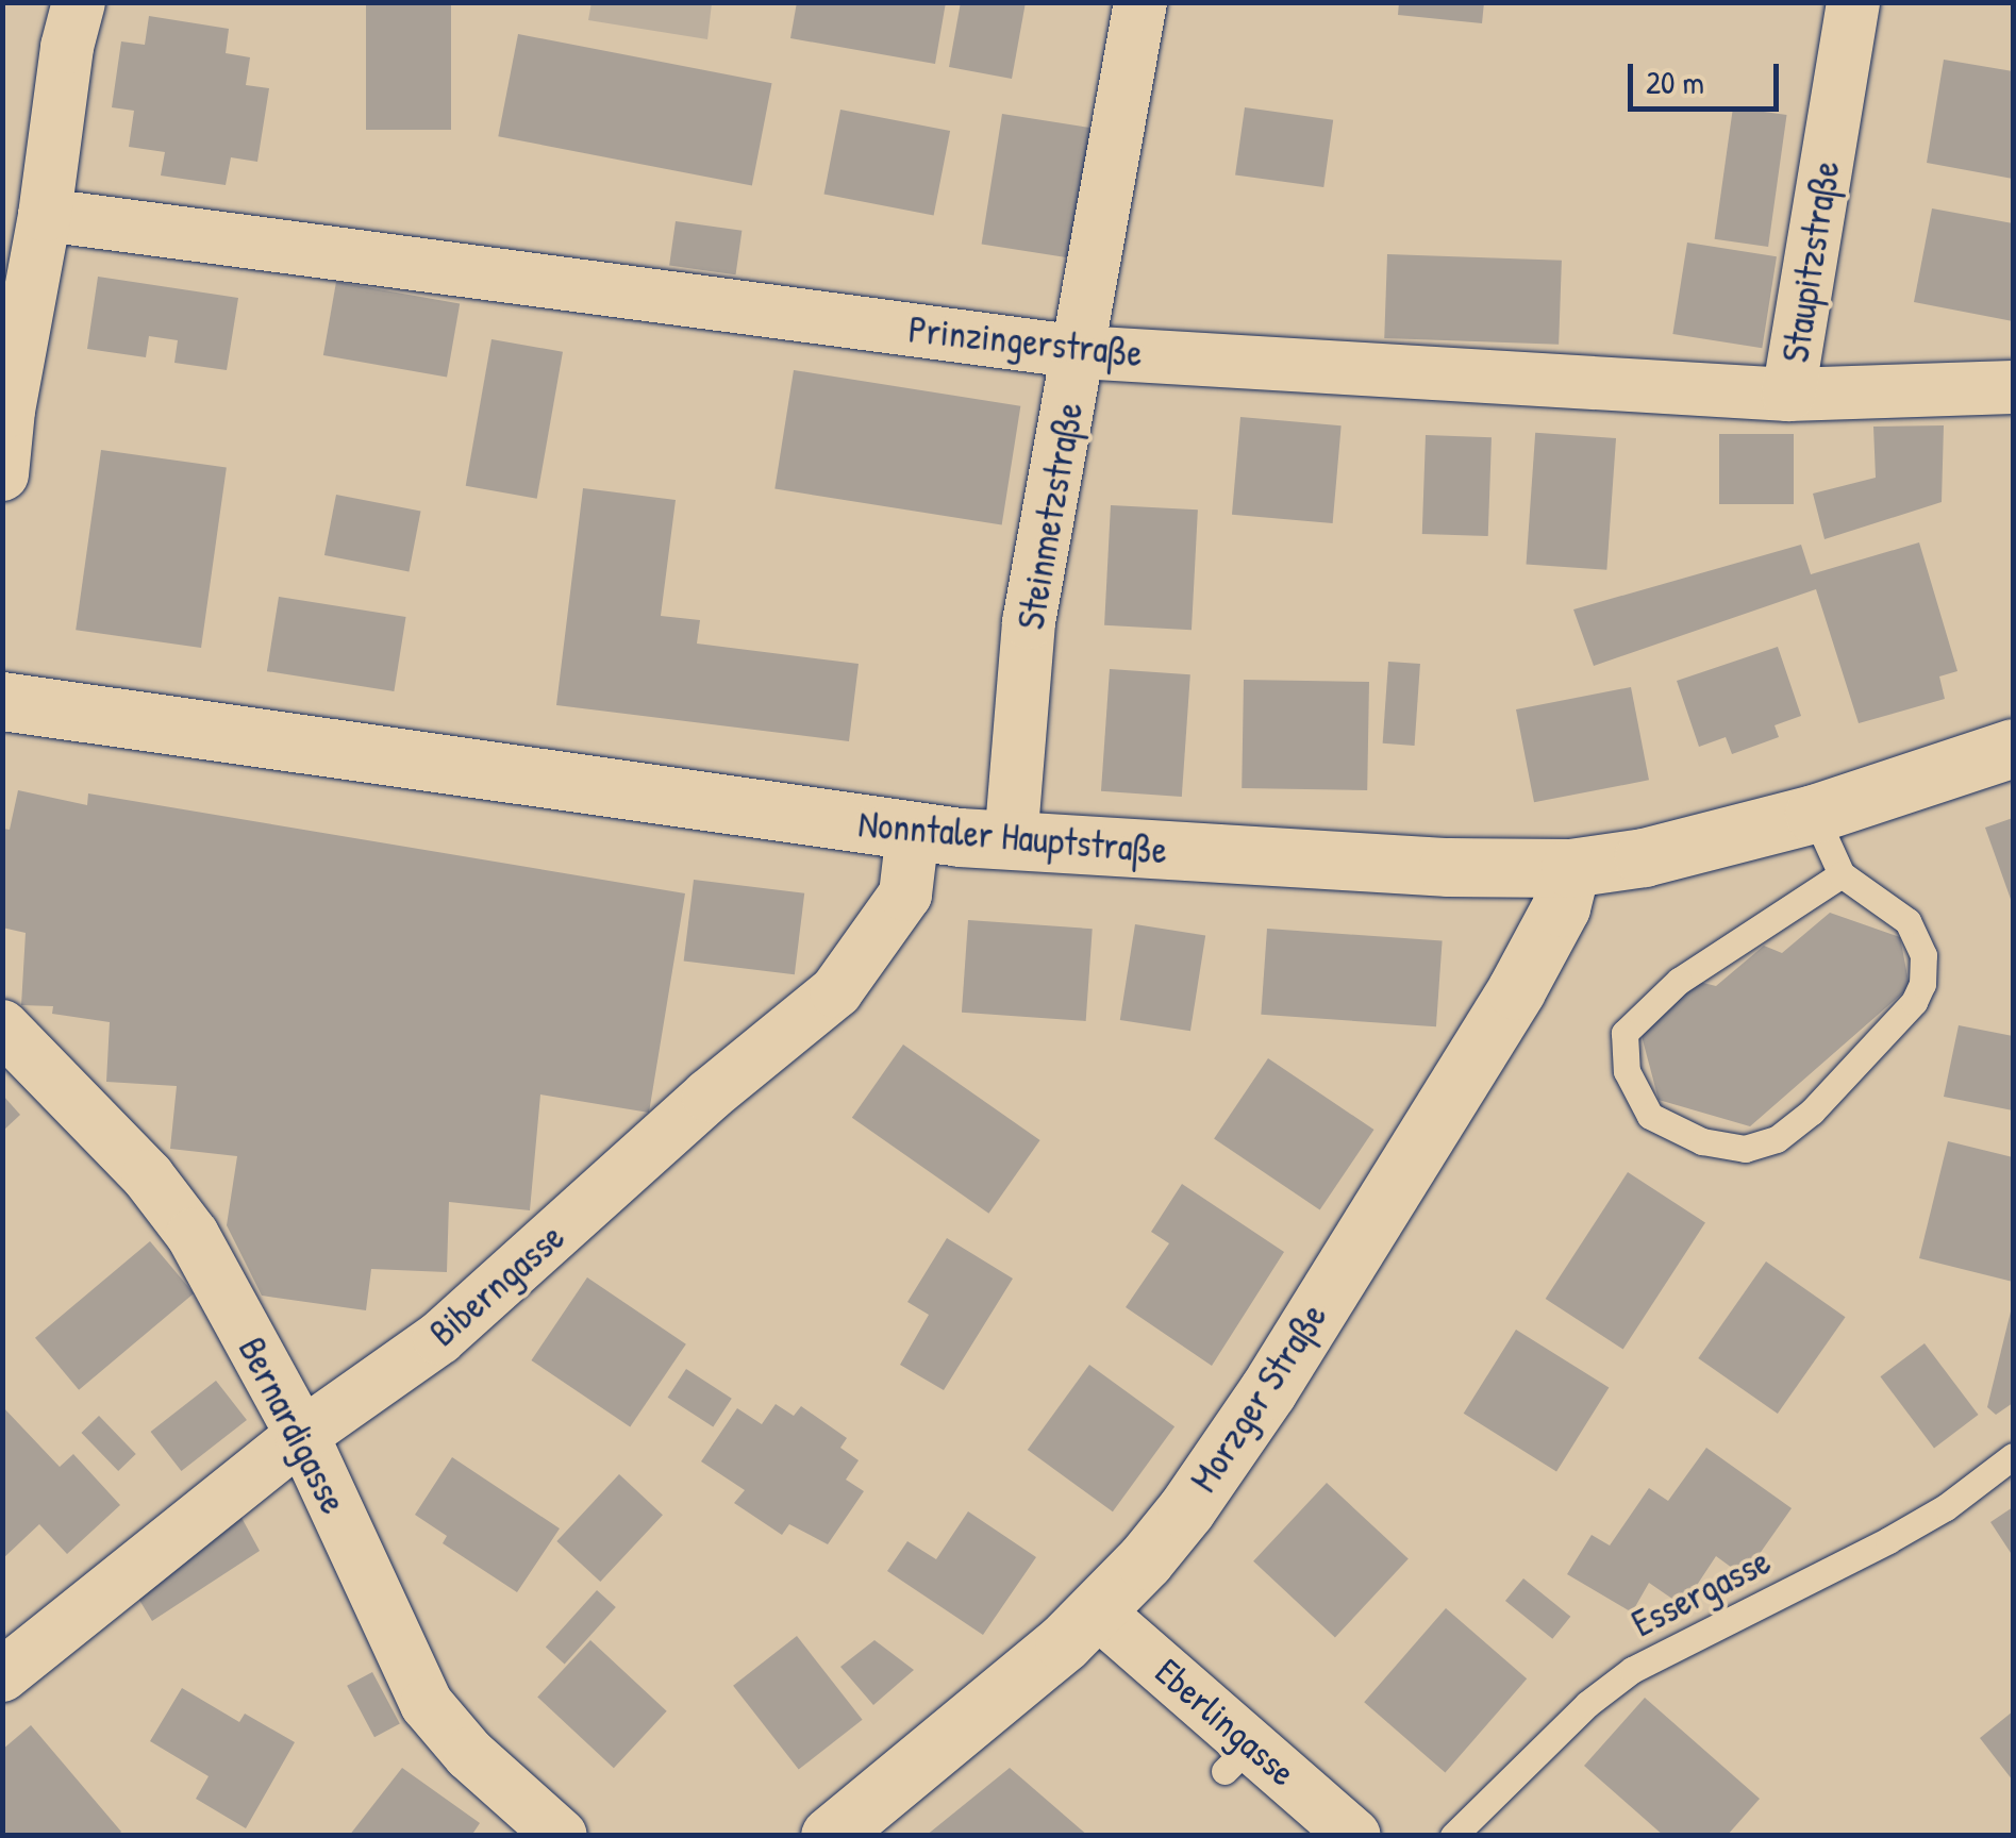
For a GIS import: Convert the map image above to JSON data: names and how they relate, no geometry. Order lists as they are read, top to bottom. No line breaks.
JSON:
{"streets":{"main road":["Nonntaler Hauptstraße","Morzger Straße"],"street":["Staupitzstraße","Prinzingerstraße","Steinmetzstraße","Biberngasse","Bernardigasse","Eberlingasse"],"lane":["Essergasse"]},"crossings":[["Staupitzstraße","Prinzingerstraße"],["Prinzingerstraße","Steinmetzstraße"],["Steinmetzstraße","Nonntaler Hauptstraße"],["Nonntaler Hauptstraße","Biberngasse"],["Nonntaler Hauptstraße","Morzger Straße"],["Biberngasse","Bernardigasse"],["Morzger Straße","Eberlingasse"]],"scale_bar":"20 m"}
